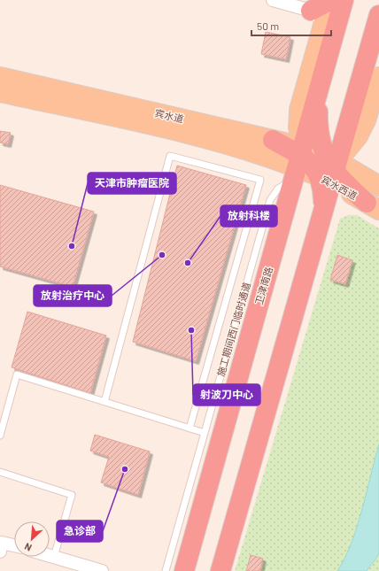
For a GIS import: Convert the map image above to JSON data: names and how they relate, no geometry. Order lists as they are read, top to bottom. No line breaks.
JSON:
{"streets":{"highway":["卫津南路"],"main road":["宾水道","宾水西道"],"lane":["施工期间西门临时通道"]},"crossings":[["宾水道","宾水西道"],["宾水道","卫津南路"],["宾水道","施工期间西门临时通道"],["卫津南路","施工期间西门临时通道"]],"places":["天津市肿瘤医院","放射治疗中心","放射科楼","射波刀中心","急诊部"],"scale_bar":"50 m","north":"bottom left"}
